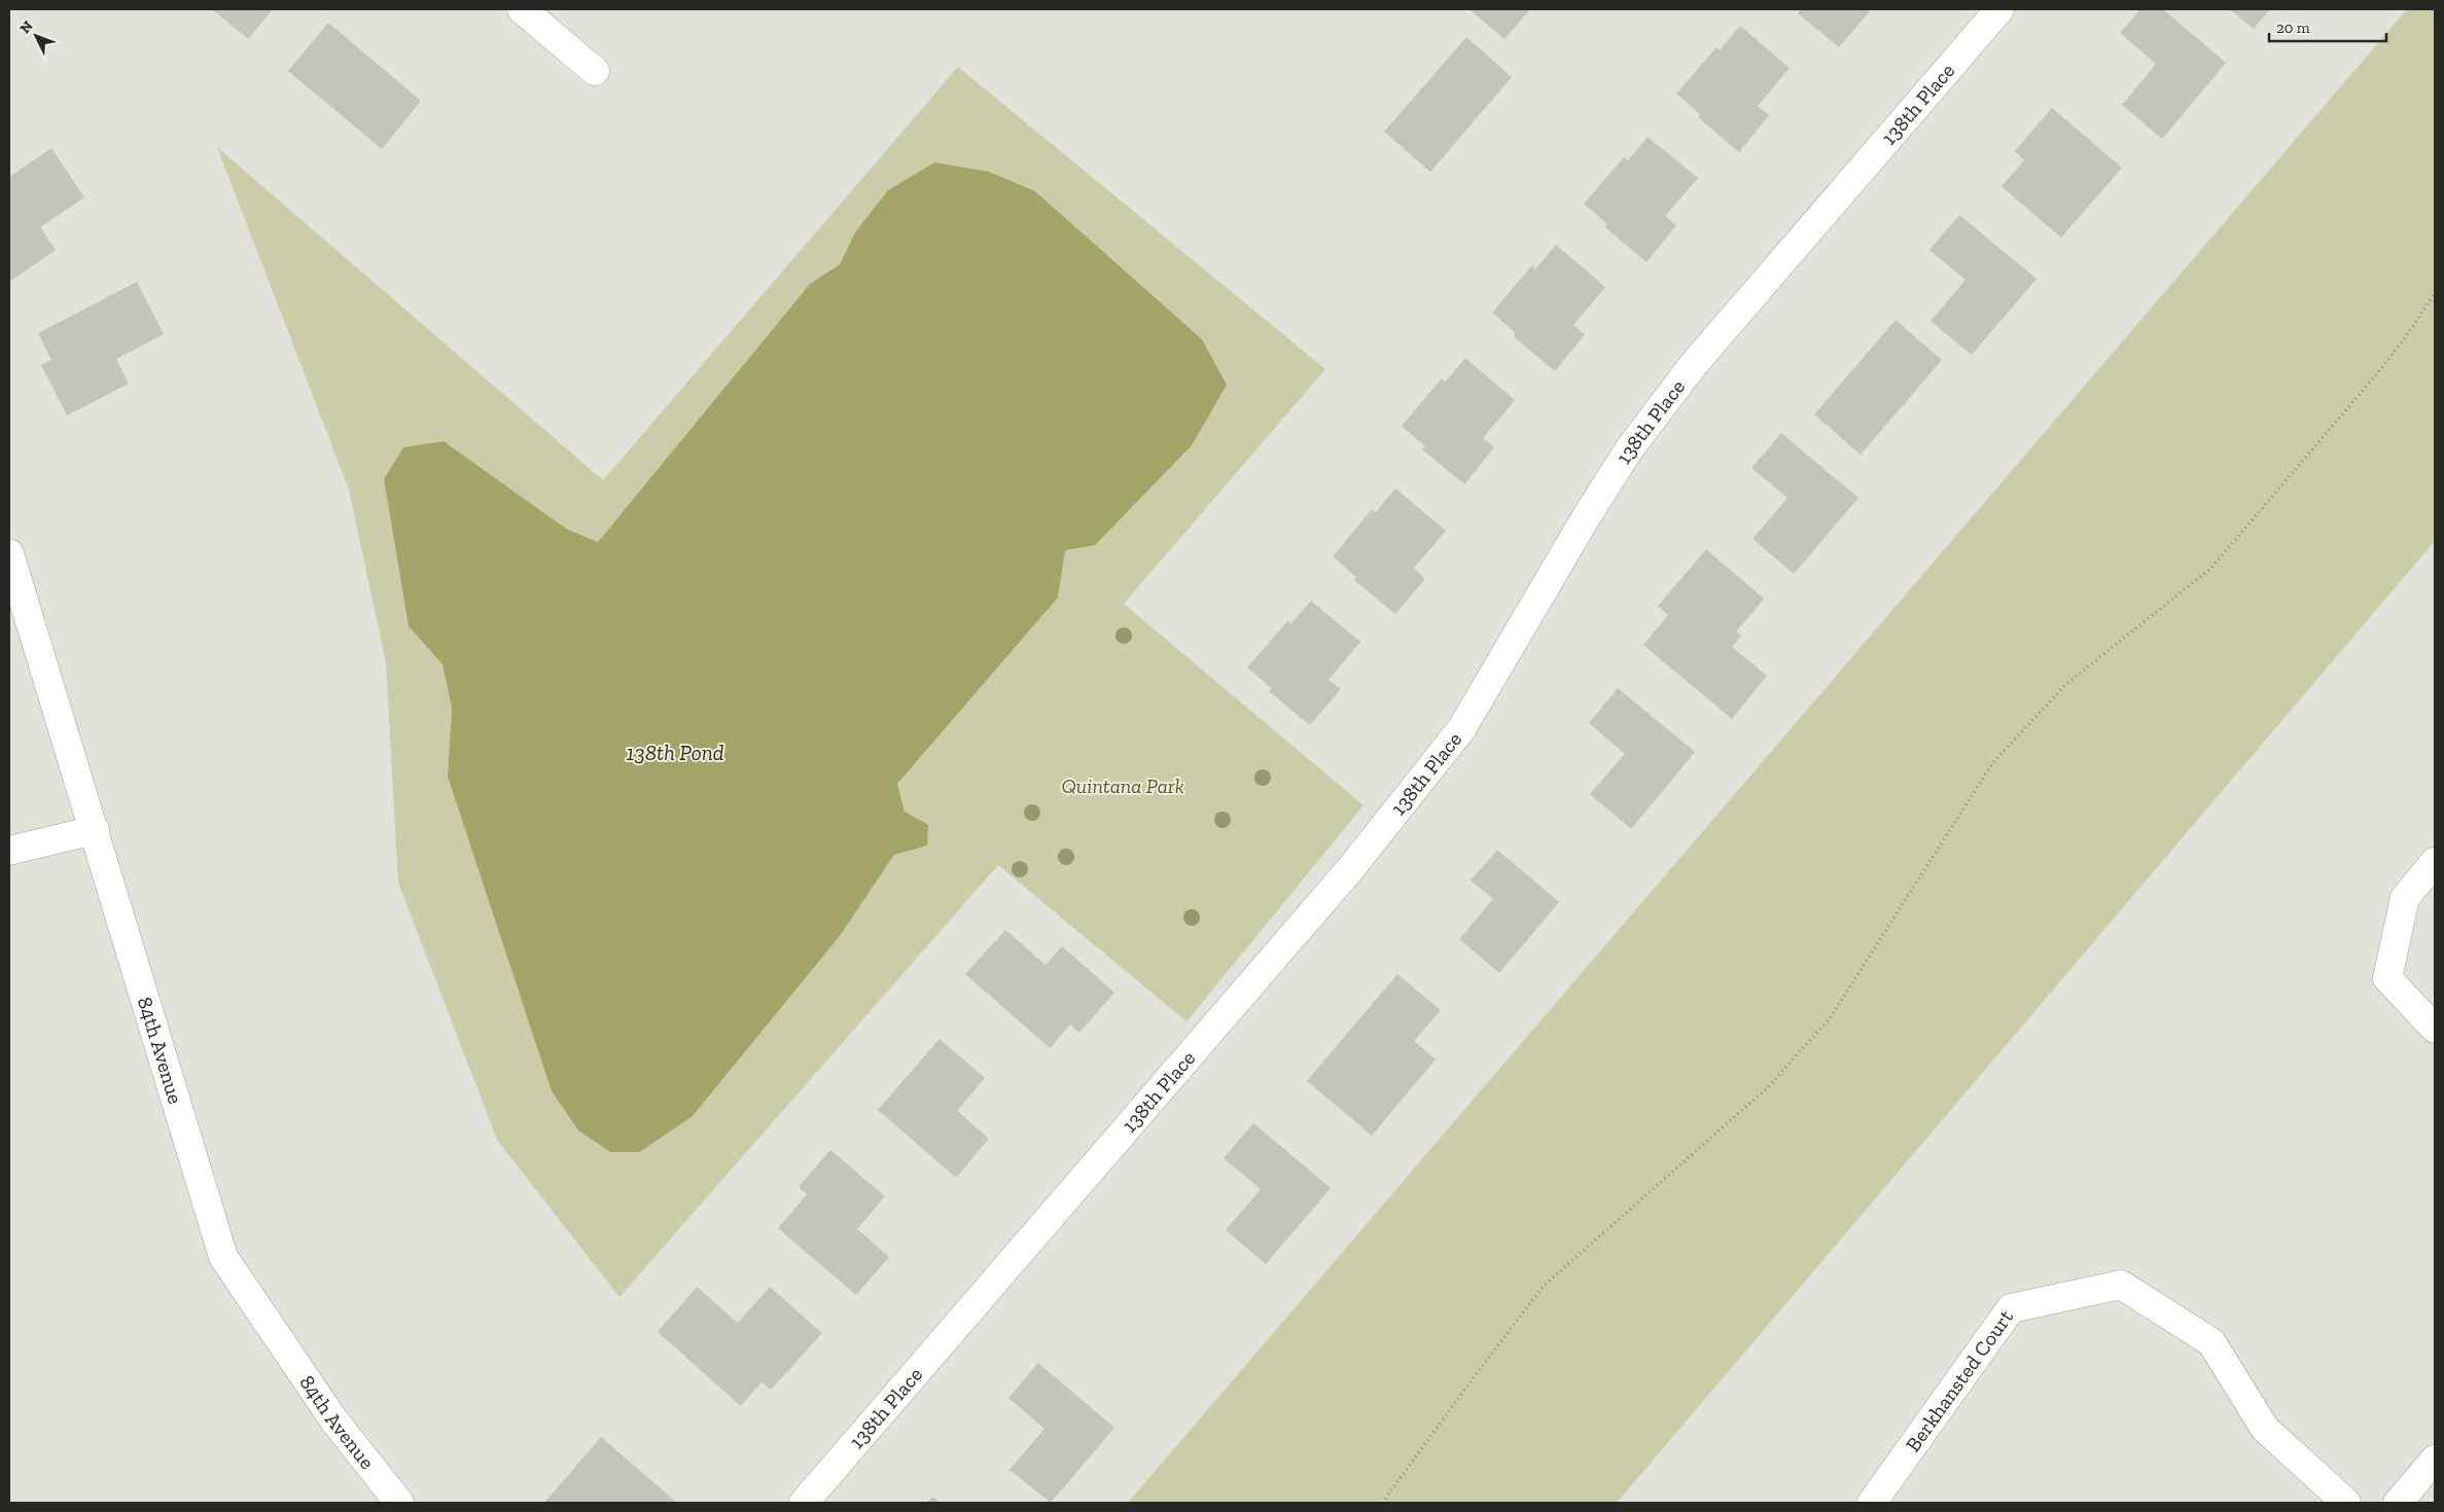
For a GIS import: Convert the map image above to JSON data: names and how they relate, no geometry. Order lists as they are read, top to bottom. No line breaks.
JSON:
{"streets":{"street":["138th Place","84th Avenue","Berkhansted Court"]},"water":["138th Pond"],"parks":["Quintana Park"],"scale_bar":"20 m","north":"top left"}
